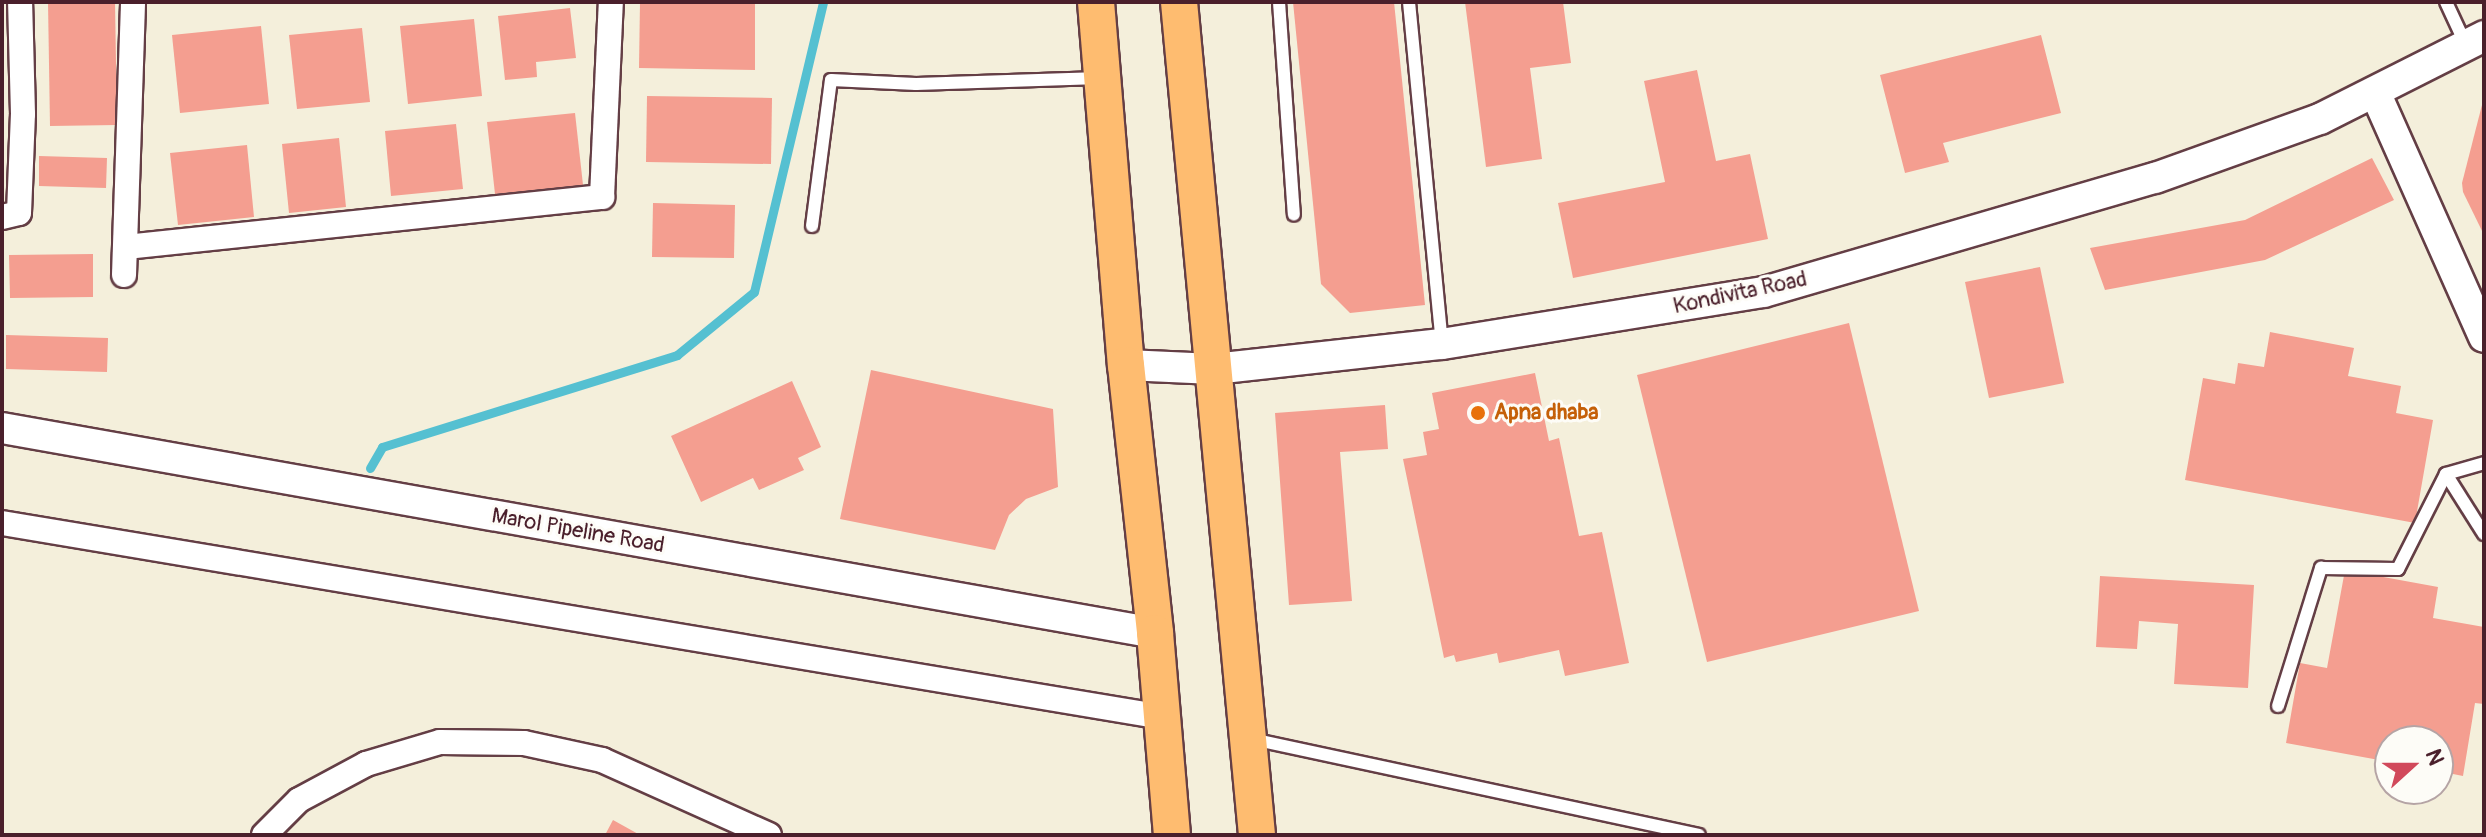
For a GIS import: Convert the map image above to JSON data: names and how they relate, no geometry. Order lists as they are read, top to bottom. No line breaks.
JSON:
{"streets":{"street":["Kondivita Road","Marol Pipeline Road"]},"places":["Apna dhaba"],"north":"right"}
